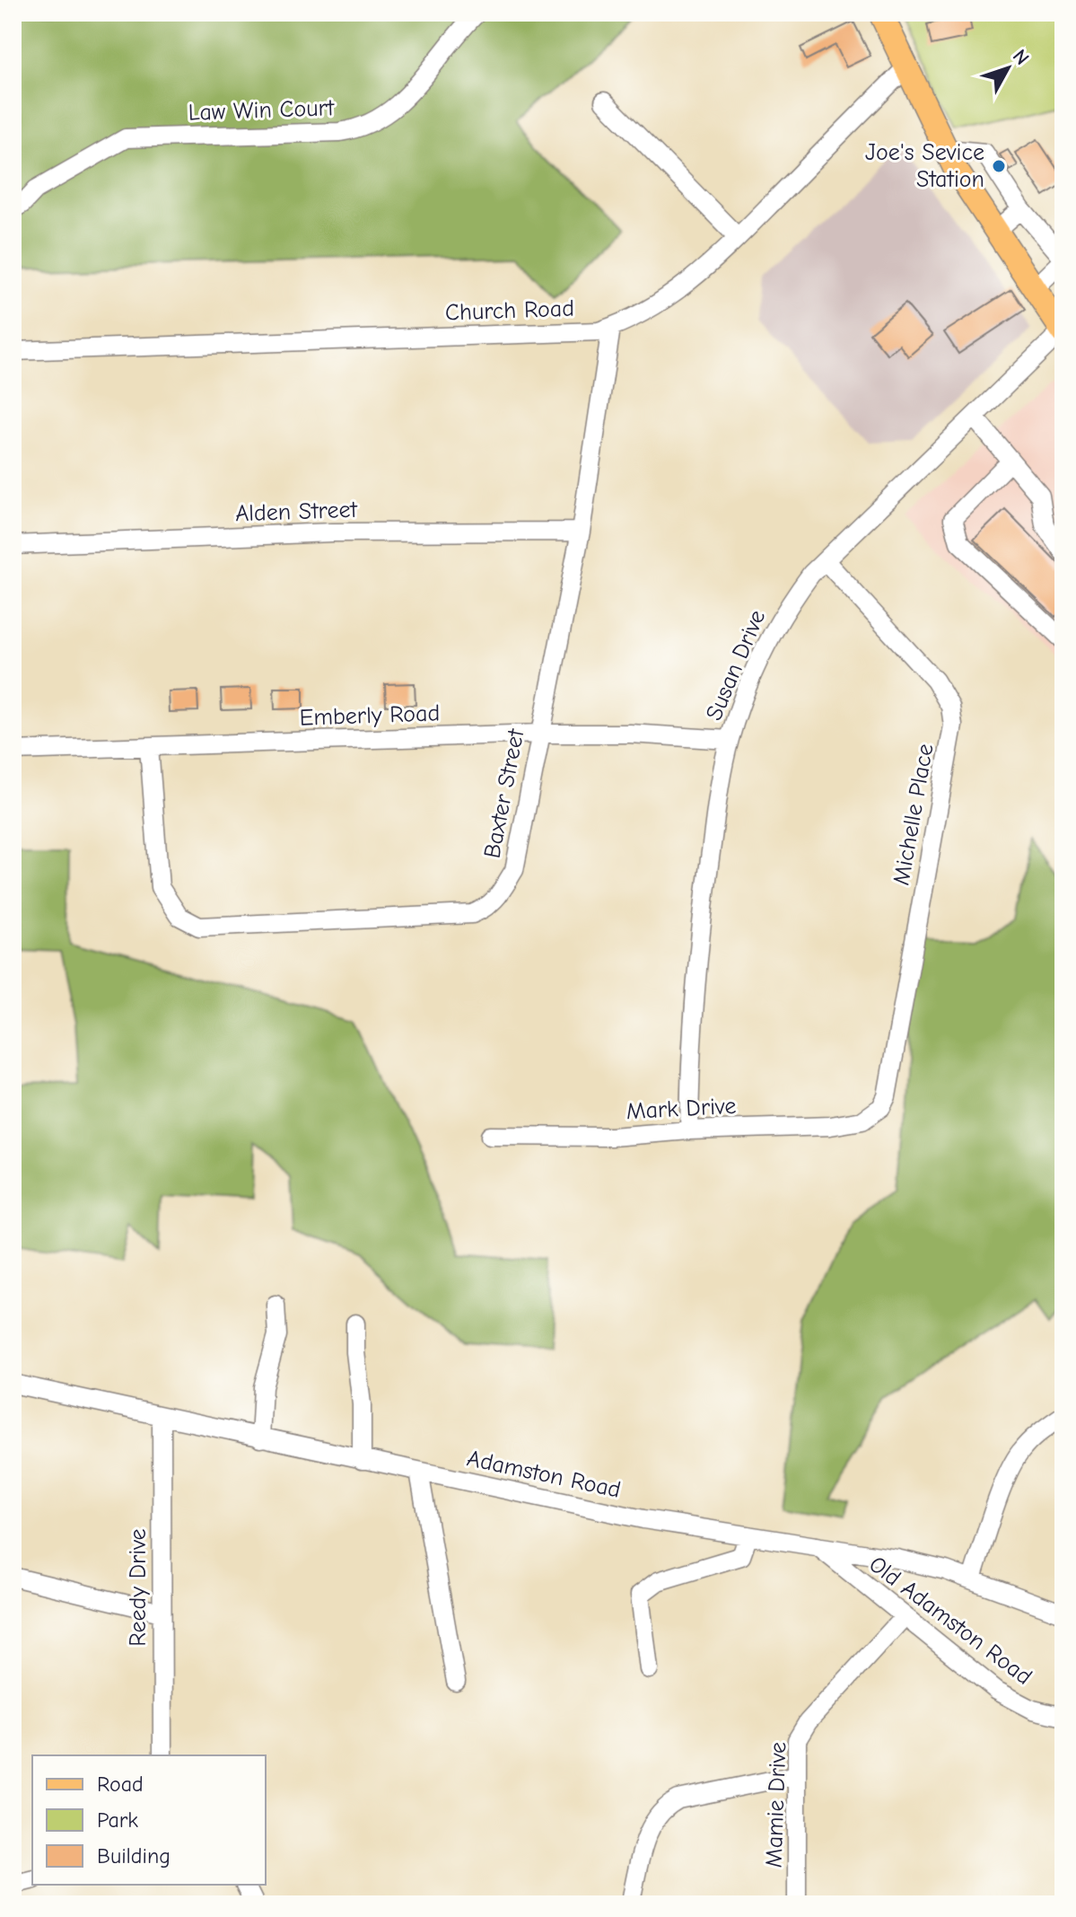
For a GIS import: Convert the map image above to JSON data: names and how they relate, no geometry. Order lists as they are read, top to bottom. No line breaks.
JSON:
{"streets":{"street":["Law Win Court","Church Road","Alden Street","Susan Drive","Emberly Road","Baxter Street","Michelle Place","Mark Drive","Adamston Road","Reedy Drive","Old Adamston Road","Mamie Drive"]},"crossings":[["Church Road","Baxter Street"],["Alden Street","Baxter Street"],["Susan Drive","Emberly Road"],["Susan Drive","Michelle Place"],["Susan Drive","Mark Drive"],["Emberly Road","Baxter Street"],["Michelle Place","Mark Drive"],["Adamston Road","Reedy Drive"],["Adamston Road","Old Adamston Road"],["Old Adamston Road","Mamie Drive"]],"places":["Joe's Sevice Station"],"legend":["Road","Park","Building"],"north":"top right"}
